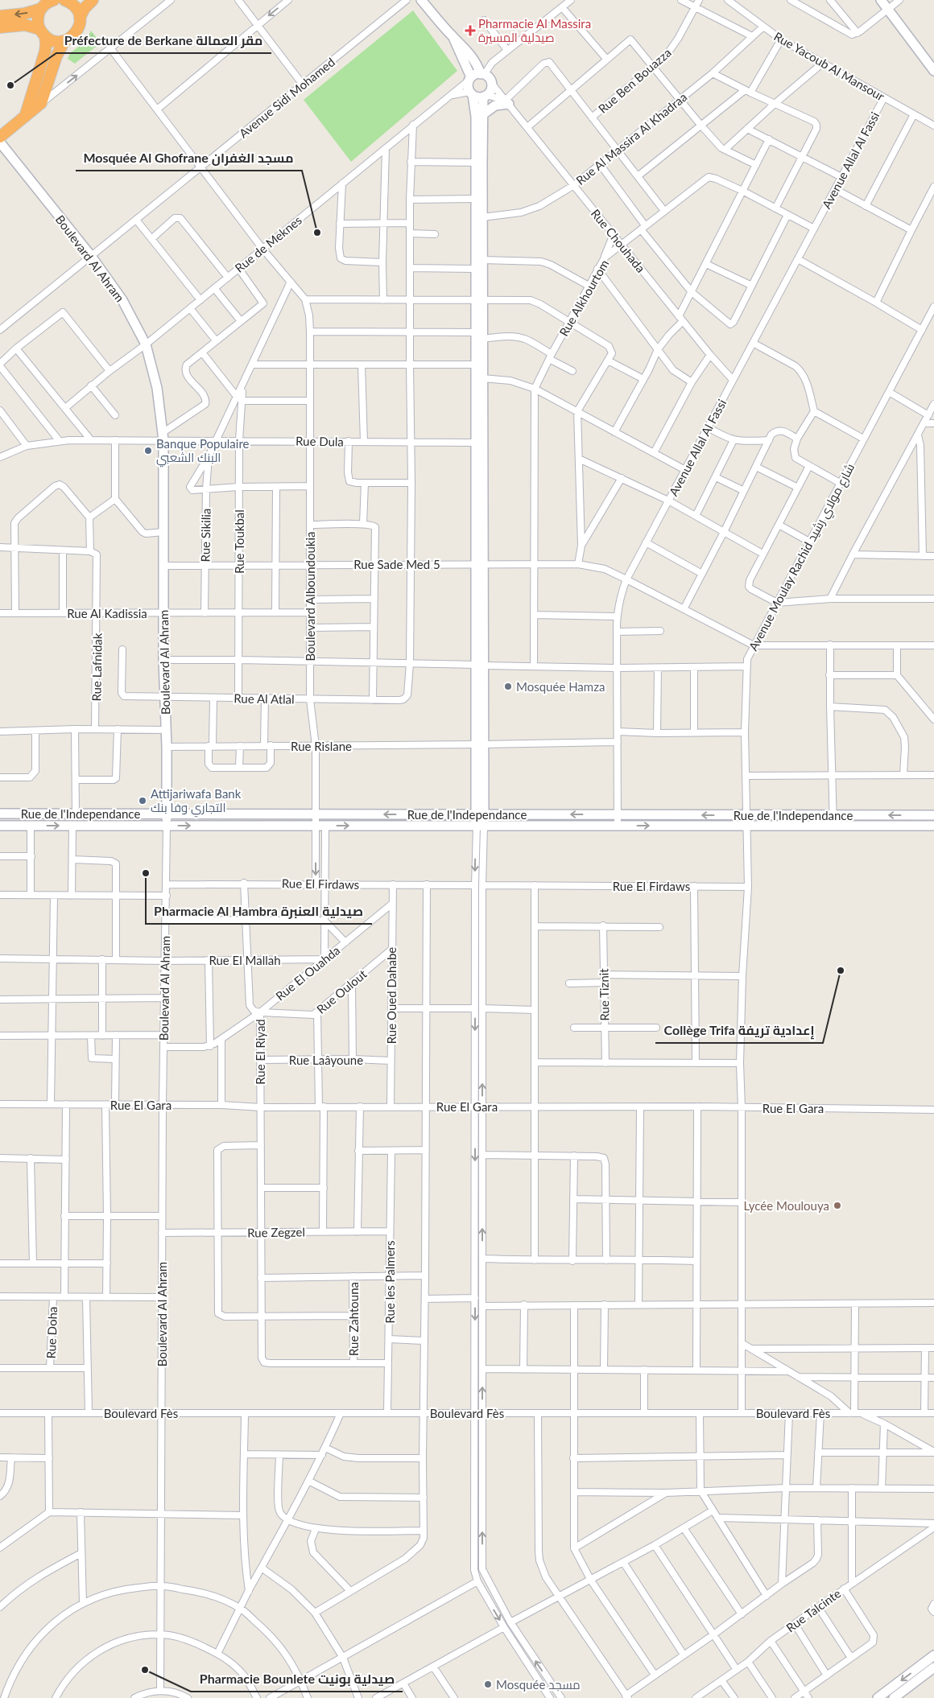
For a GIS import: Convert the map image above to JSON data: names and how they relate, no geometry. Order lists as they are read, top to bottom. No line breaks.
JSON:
{"streets":{"street":["Rue Yacoub Al Mansour","Rue Ben Bouazza","Avenue Sidi Mohamed","Rue Al Massira Al Khadraa","Avenue Allal Al Fassi","Rue Chouhada","Rue de Meknes","Boulevard Al Ahram","Rue Alkhourtom","Rue Dula","Rue Sikilia","Rue Toukbal","Avenue Moulay Rachid شارع مولاي رشيد","Rue Sade Med 5","Boulevard Alboundoukia","Rue Al Kadissia","Rue Lafnidak","Rue Al Atlal","Rue Rislane","Rue de l'Independance","Rue El Firdaws","Rue El Mallah","Rue El Ouahda","Rue Oulout","Rue Tiznit","Rue Oued Dahabe","Rue El Riyad","Rue Laâyoune","Rue El Gara","Rue Zegzel","Rue les Palmers","Rue Zahtouna","Rue Doha","Boulevard Fès","Rue Talcinte"]},"crossings":[["Rue Yacoub Al Mansour","Rue Al Massira Al Khadraa"],["Rue Yacoub Al Mansour","Avenue Allal Al Fassi"],["Avenue Sidi Mohamed","Boulevard Al Ahram"],["Rue Al Massira Al Khadraa","Rue Chouhada"],["Avenue Allal Al Fassi","Rue Chouhada"],["Avenue Allal Al Fassi","Rue Sade Med 5"],["Avenue Allal Al Fassi","Rue Rislane"],["Avenue Allal Al Fassi","Rue de l'Independance"],["Rue Chouhada","Rue de Meknes"],["Rue Chouhada","Rue Alkhourtom"],["Rue de Meknes","Boulevard Al Ahram"],["Boulevard Al Ahram","Rue Dula"],["Boulevard Al Ahram","Rue Sade Med 5"],["Boulevard Al Ahram","Rue Al Kadissia"],["Boulevard Al Ahram","Rue Al Atlal"],["Boulevard Al Ahram","Rue Rislane"],["Boulevard Al Ahram","Rue de l'Independance"],["Boulevard Al Ahram","Rue El Firdaws"],["Boulevard Al Ahram","Rue El Mallah"],["Boulevard Al Ahram","Rue El Gara"],["Boulevard Al Ahram","Rue Zegzel"],["Boulevard Al Ahram","Boulevard Fès"],["Rue Dula","Rue Toukbal"],["Rue Dula","Boulevard Alboundoukia"],["Rue Sikilia","Rue Sade Med 5"],["Rue Sikilia","Rue Al Kadissia"],["Rue Toukbal","Rue Sade Med 5"],["Rue Toukbal","Rue Al Kadissia"],["Rue Toukbal","Rue Al Atlal"],["Avenue Moulay Rachid شارع مولاي رشيد","Rue Sade Med 5"],["Avenue Moulay Rachid شارع مولاي رشيد","Rue de l'Independance"],["Avenue Moulay Rachid شارع مولاي رشيد","Rue El Firdaws"],["Avenue Moulay Rachid شارع مولاي رشيد","Rue El Gara"],["Avenue Moulay Rachid شارع مولاي رشيد","Boulevard Fès"],["Rue Sade Med 5","Boulevard Alboundoukia"],["Boulevard Alboundoukia","Rue Al Kadissia"],["Boulevard Alboundoukia","Rue Al Atlal"],["Boulevard Alboundoukia","Rue Rislane"],["Boulevard Alboundoukia","Rue de l'Independance"],["Boulevard Alboundoukia","Rue El Firdaws"],["Rue Al Kadissia","Rue Lafnidak"],["Rue El Firdaws","Rue Oued Dahabe"],["Rue El Firdaws","Rue El Riyad"],["Rue El Mallah","Rue El Ouahda"],["Rue El Mallah","Rue El Riyad"],["Rue El Ouahda","Rue Oulout"],["Rue El Ouahda","Rue Oued Dahabe"],["Rue El Ouahda","Rue El Riyad"],["Rue Oulout","Rue Oued Dahabe"],["Rue Oulout","Rue El Riyad"],["Rue Oued Dahabe","Rue Laâyoune"],["Rue Oued Dahabe","Rue El Gara"],["Rue El Riyad","Rue Laâyoune"],["Rue El Riyad","Rue El Gara"],["Rue El Riyad","Rue Zegzel"],["Rue El Riyad","Rue Zahtouna"],["Rue Zegzel","Rue les Palmers"],["Rue les Palmers","Boulevard Fès"]],"places":{"health":["Pharmacie Al Massira صيدلية المسيرة"],"other":["Préfecture de Berkane مقر العمالة","Mosquée Al Ghofrane مسجد الغفران","Banque Populaire البنك الشعبي","Mosquée Hamza","Attijariwafa Bank التجاري وفا بنك","Pharmacie Al Hambra صيدلية العنبرة","Collège Trifa إعدادية تريفة","Lycée Moulouya","Pharmacie Bounlete صيدلية بونيت","Mosquée مسجد"]}}
